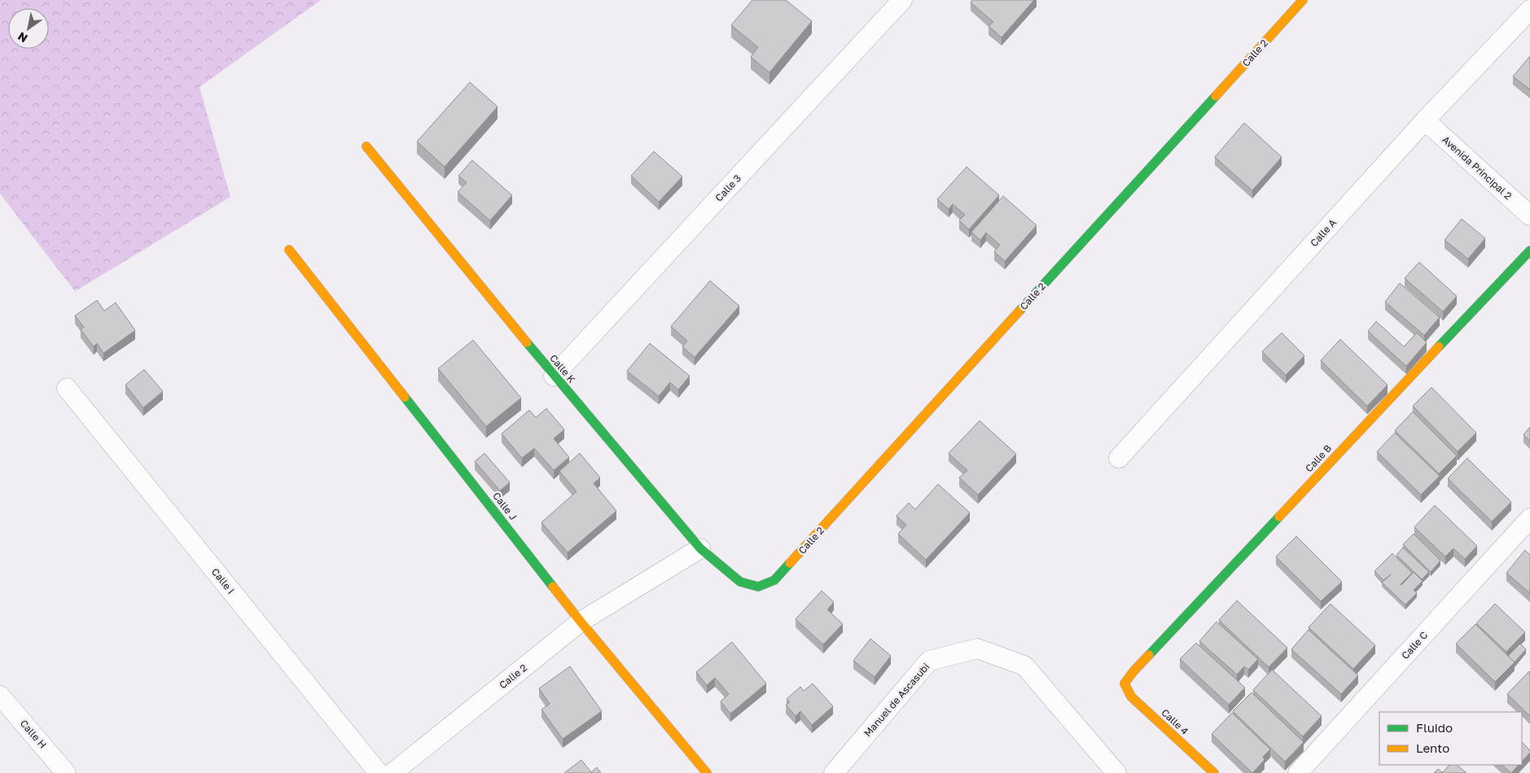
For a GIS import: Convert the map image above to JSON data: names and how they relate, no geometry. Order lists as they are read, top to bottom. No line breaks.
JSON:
{"streets":{"street":["Calle 2","Avenida Principal 2","Calle 3","Calle A","Calle K","Calle B","Calle J","Calle I","Calle C","Manuel de Ascasubi","Calle 4","Calle H"]},"crossings":[["Calle 2","Calle K"],["Calle 2","Calle J"],["Avenida Principal 2","Calle A"],["Calle 3","Calle K"],["Calle B","Calle 4"]],"legend":["Fluido","Lento"],"north":"bottom left"}
